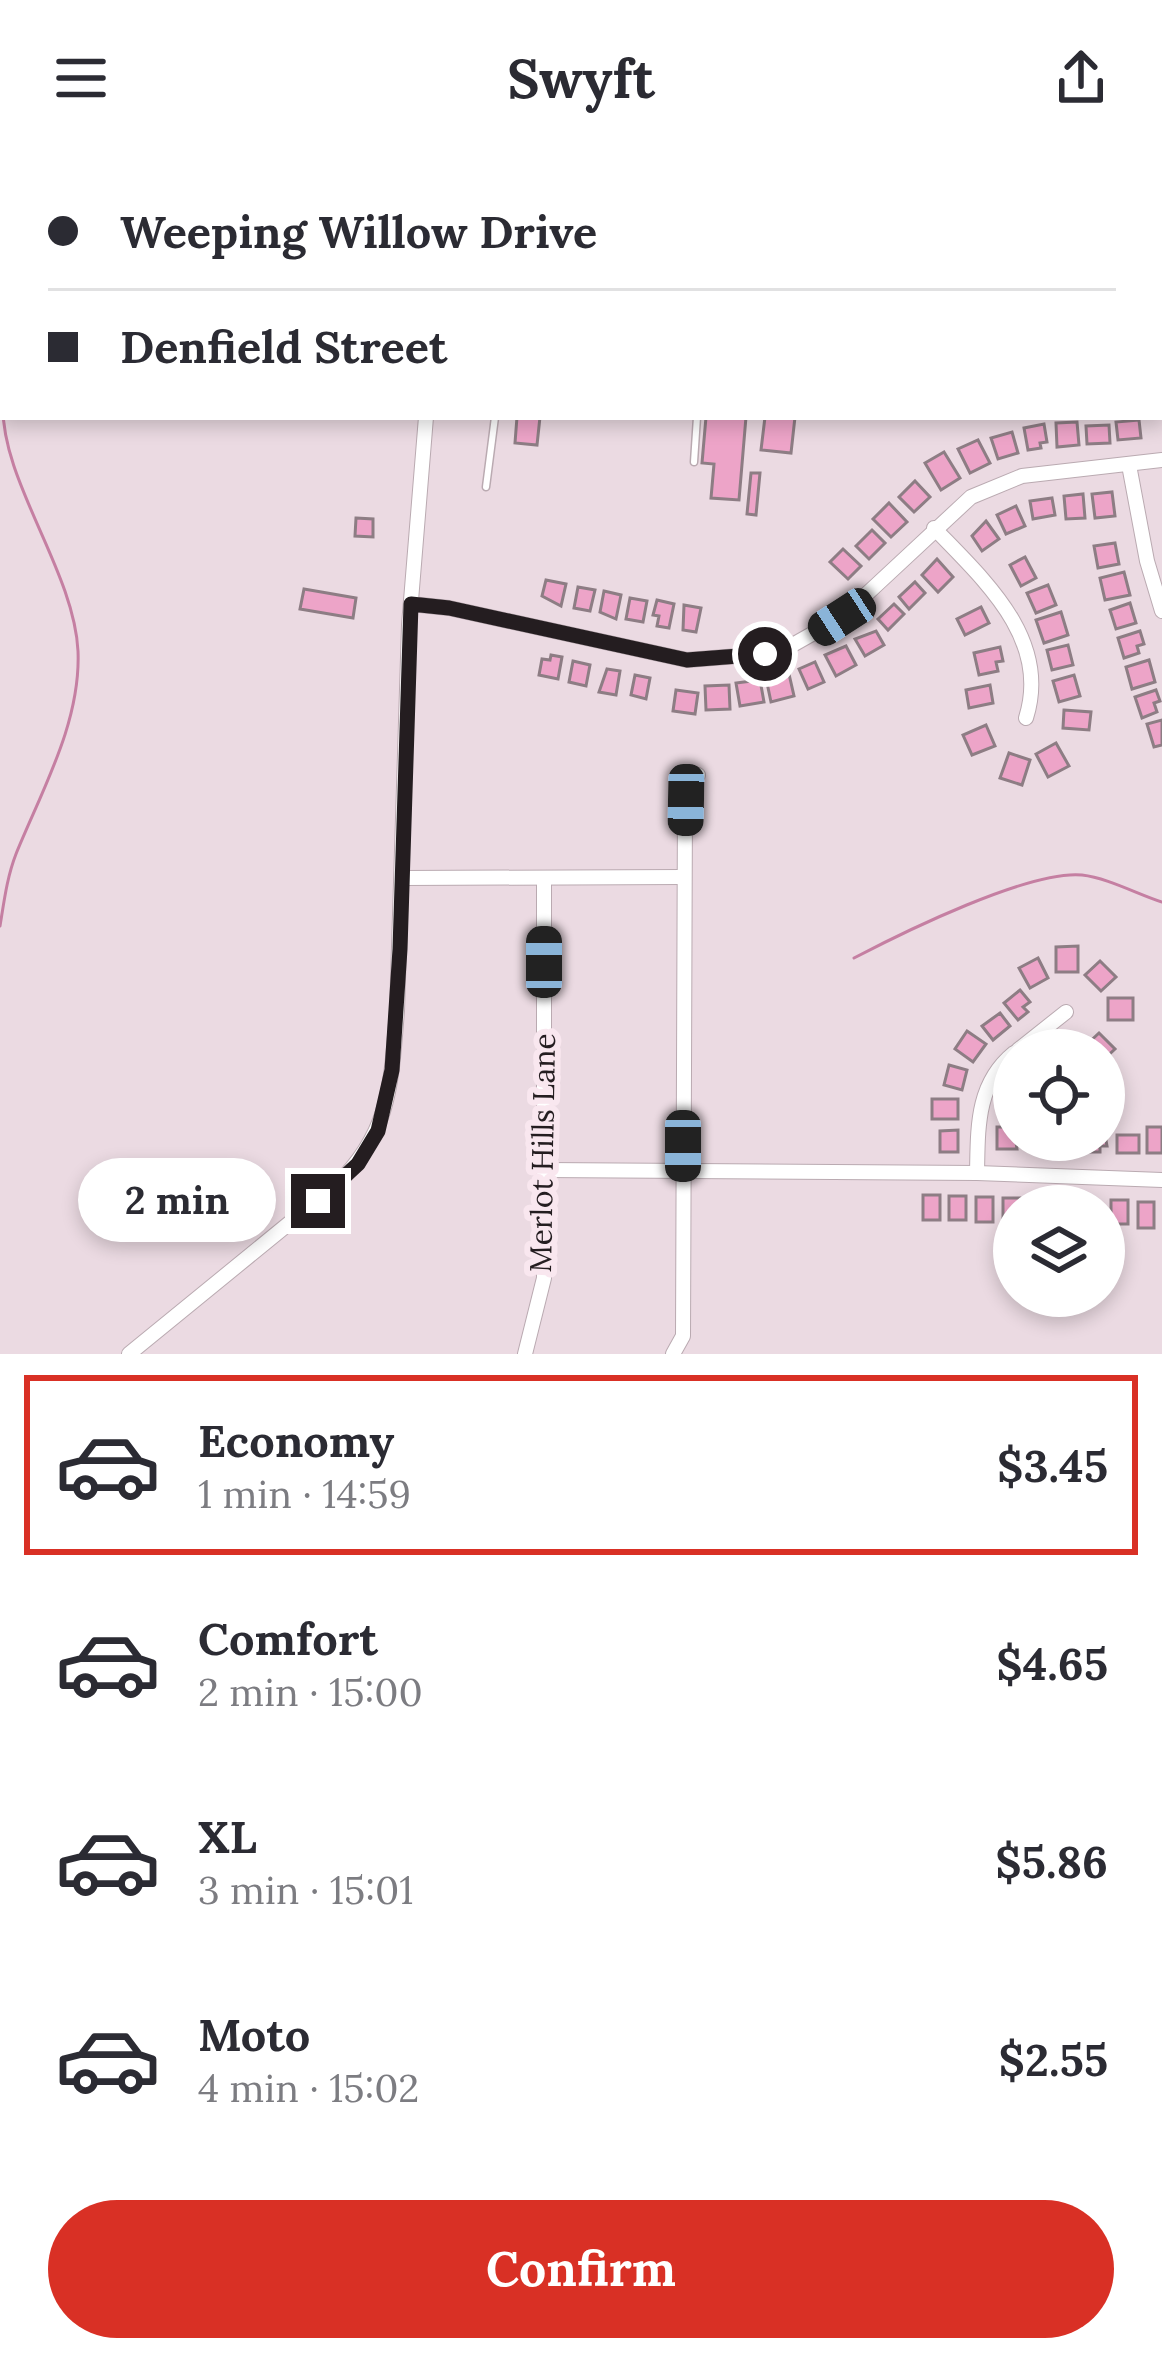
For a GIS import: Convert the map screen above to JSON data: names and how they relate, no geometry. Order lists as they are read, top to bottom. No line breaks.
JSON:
{"streets":{"street":["Merlot Hills Lane"]},"page":{"header":"Swyft","banner":["Weeping Willow Drive","Denfield Street"],"bubble":"2 min","list":[{"name":"Economy","note":"1 min · 14:59","value":"$3.45"},{"name":"Comfort","note":"2 min · 15:00","value":"$4.65"},{"name":"XL","note":"3 min · 15:01","value":"$5.86"},{"name":"Moto","note":"4 min · 15:02","value":"$2.55"}],"buttons":"Confirm"}}
